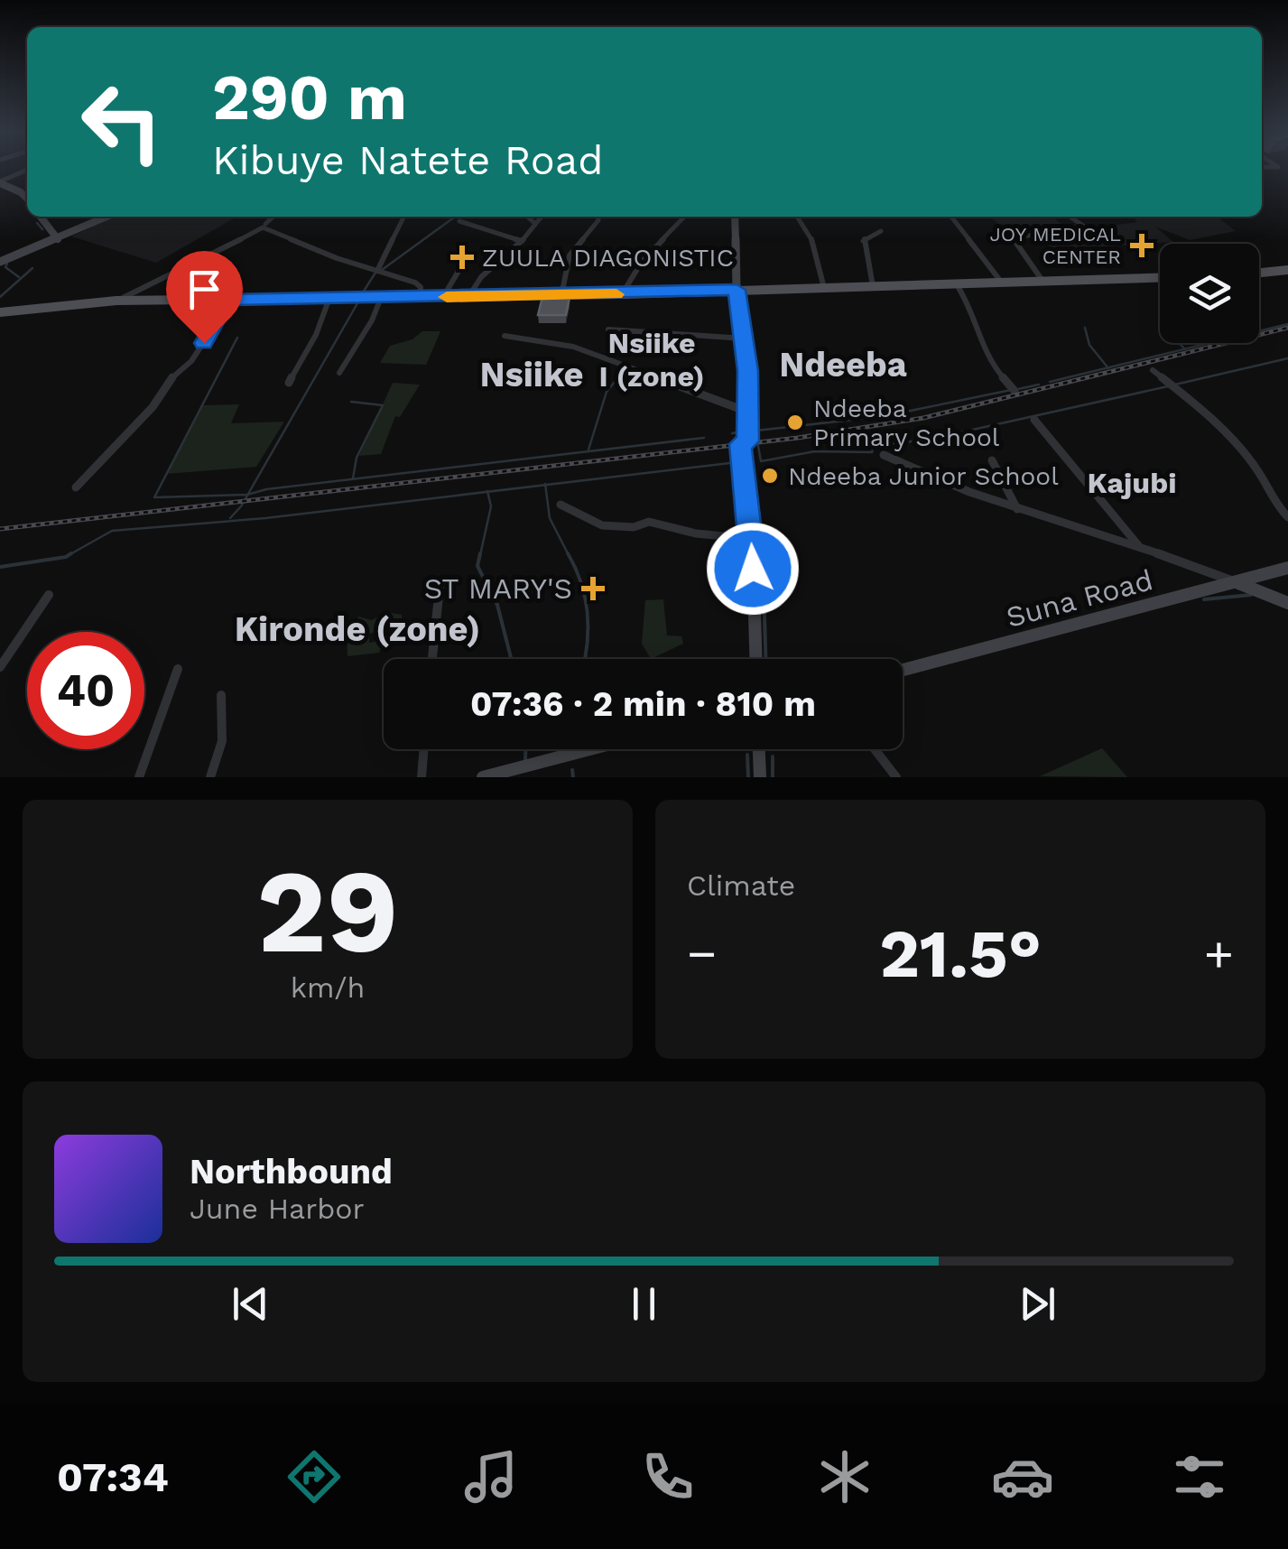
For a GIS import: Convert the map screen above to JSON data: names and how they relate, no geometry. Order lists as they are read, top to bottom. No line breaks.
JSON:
{"streets":{"street":["Suna Road"]},"districts":["Nsiike I (zone)","Ndeeba","Nsiike","Kajubi","Kironde (zone)"],"places":{"health":["JOY MEDICAL CENTER","ZUULA DIAGONISTIC","ST MARY'S"],"other":["Ndeeba Primary School","Ndeeba Junior School"]},"page":{"turn":["290 m","Kibuye Natete Road"],"limit":"40","trip":"07:36 · 2 min · 810 m","tile":[["29","km/h"],"Climate"],"heat":["−","21.5°","+"],"song":["Northbound","June Harbor"],"tabs":"07:34"}}
